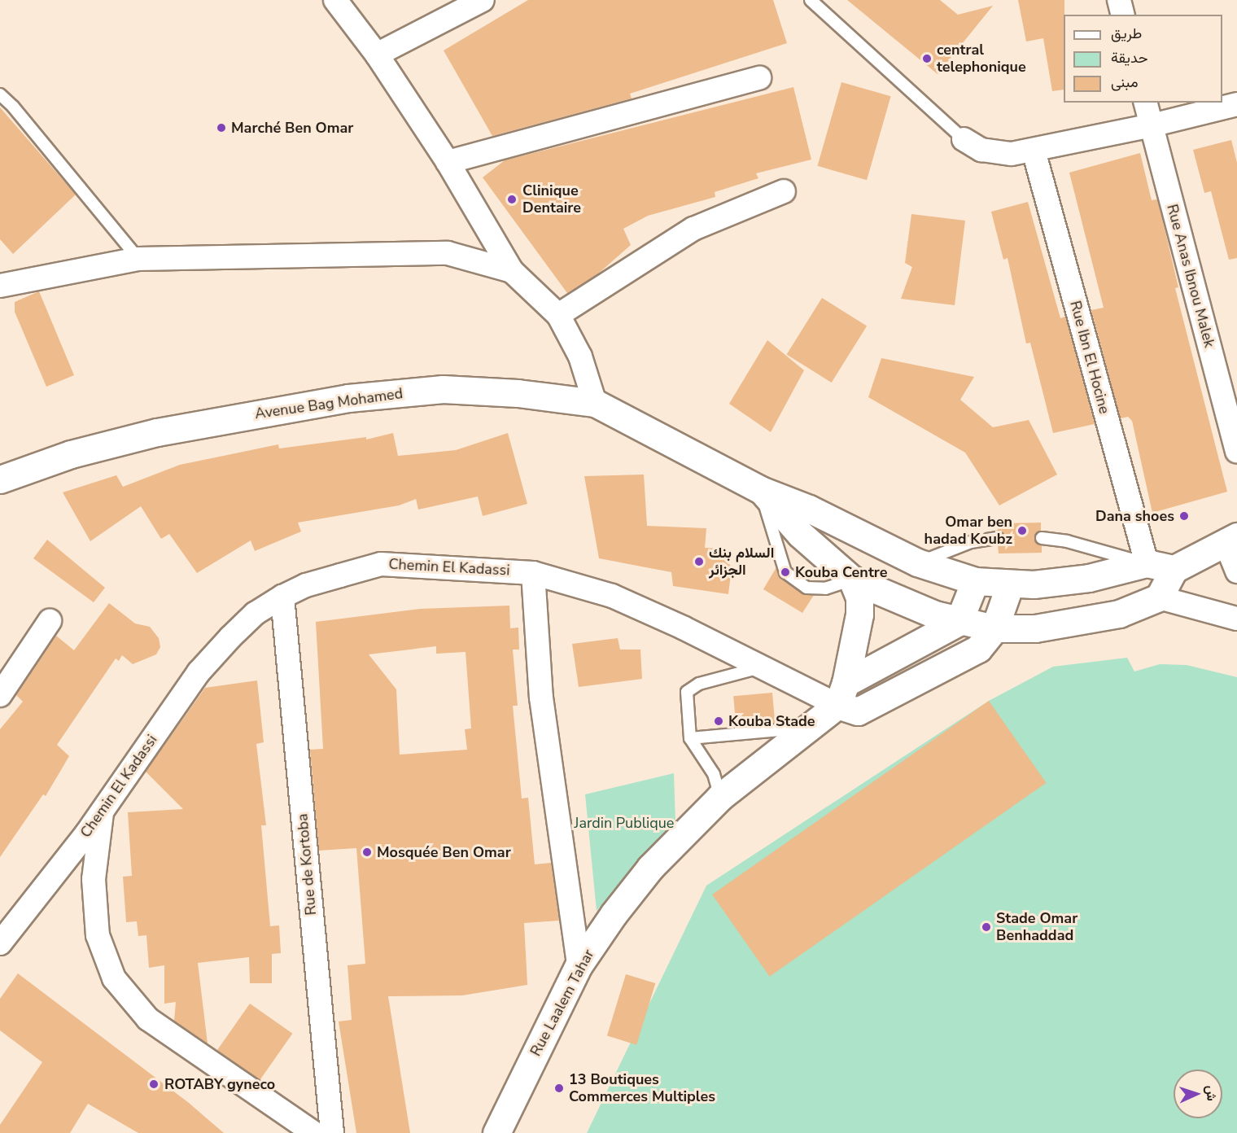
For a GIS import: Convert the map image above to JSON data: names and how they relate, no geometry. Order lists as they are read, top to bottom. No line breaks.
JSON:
{"streets":{"main road":["Avenue Bag Mohamed","Rue Laalem Tahar"],"street":["Rue Anas Ibnou Malek","Rue Ibn El Hocine","Chemin El Kadassi","Rue de Kortoba"]},"crossings":[["Chemin El Kadassi","Rue de Kortoba"],["Chemin El Kadassi","Rue Laalem Tahar"]],"parks":["Jardin Publique"],"places":["central telephonique","Marché Ben Omar","Clinique Dentaire","Dana shoes","Omar ben hadad Koubz","السلام بنك الجزائر","Kouba Centre","Kouba Stade","Mosquée Ben Omar","Stade Omar Benhaddad","ROTABY gyneco","13 Boutiques Commerces Multiples"],"legend":["طريق","حديقة","مبنى"],"north":"right"}
